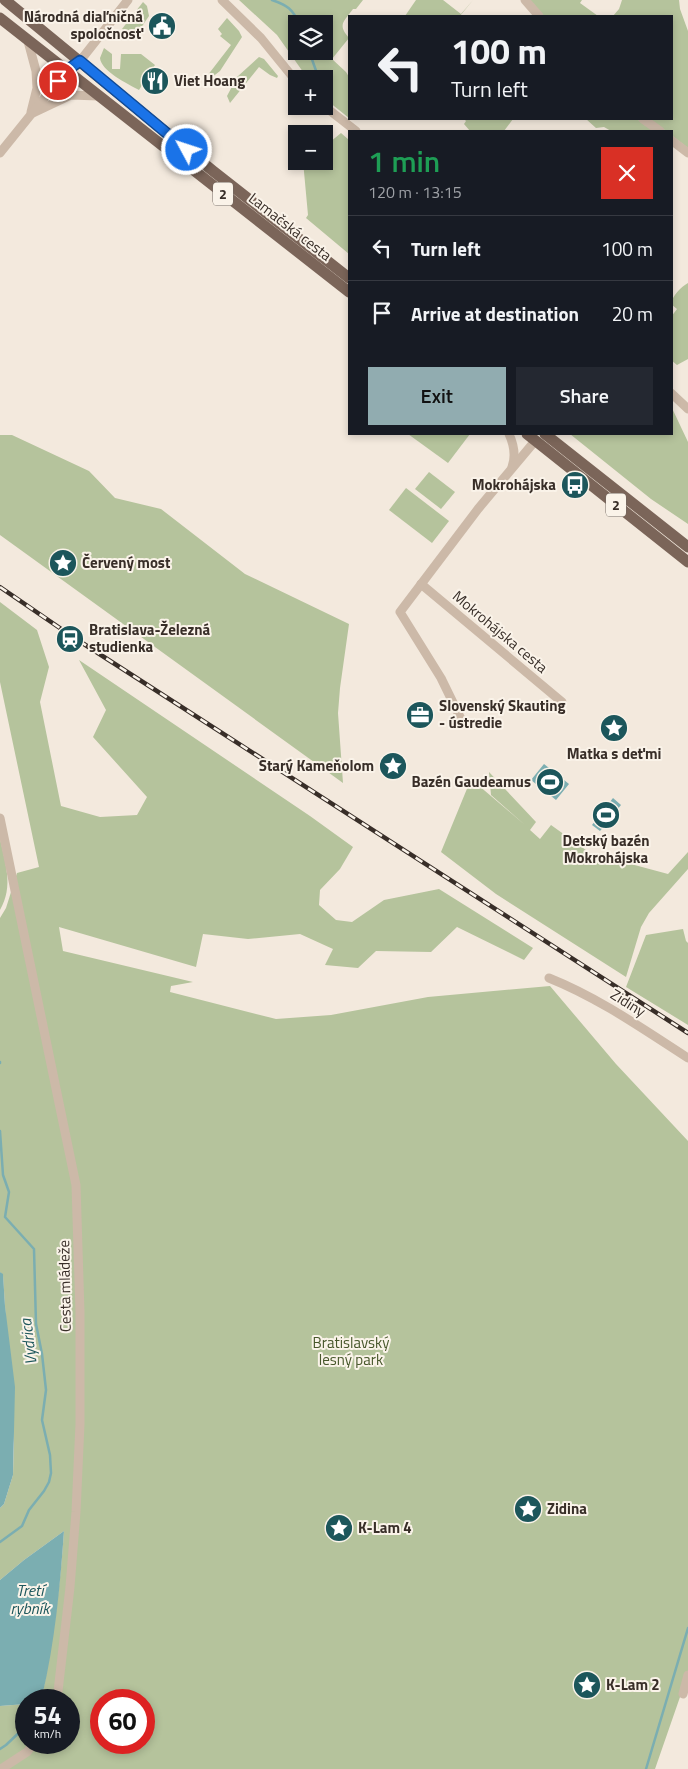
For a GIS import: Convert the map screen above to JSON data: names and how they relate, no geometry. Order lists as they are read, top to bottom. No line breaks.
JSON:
{"streets":{"main road":["2","Lamačská cesta"],"street":["Mokrohájska cesta","Zidiny","Cesta mládeže"]},"water":["Vydrica","Tretí rybník"],"parks":["Bratislavský lesný park"],"places":{"public building":["Národná diaľničná spoločnosť"],"restaurant":["Viet Hoang"],"bus stop":["Mokrohájska"],"place":["Červený most","Matka s deťmi","Starý Kameňolom","Zidina","K-Lam 4","K-Lam 2"],"station":["Bratislava-Železná studienka"],"office":["Slovenský Skauting - ústredie"],"sports":["Bazén Gaudeamus","Detský bazén Mokrohájska"]},"page":{"map_buttons":["+","−"],"turn":["100 m","Turn left"],"heading":["1 min","120 m · 13:15"],"list":[{"name":"Turn left","value":"100 m"},{"name":"Arrive at destination","value":"20 m"}],"buttons":["Exit","Share"],"speed":"54 km/h","limit":"60"}}
